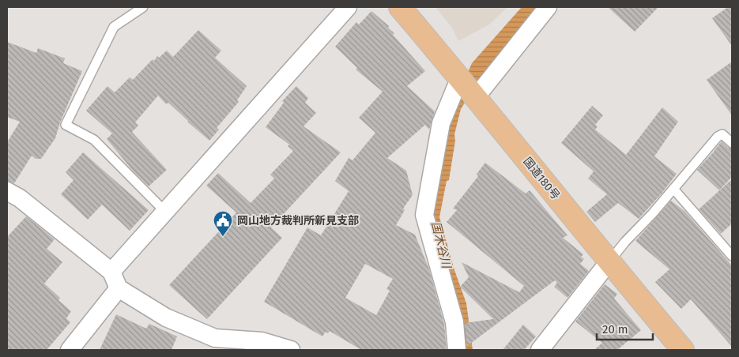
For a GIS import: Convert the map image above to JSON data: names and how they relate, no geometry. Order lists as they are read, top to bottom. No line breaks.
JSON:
{"streets":{"highway":["国道180号"]},"water":["国木谷川"],"places":{"public building":["岡山地方裁判所新見支部"]},"scale_bar":"20 m"}
